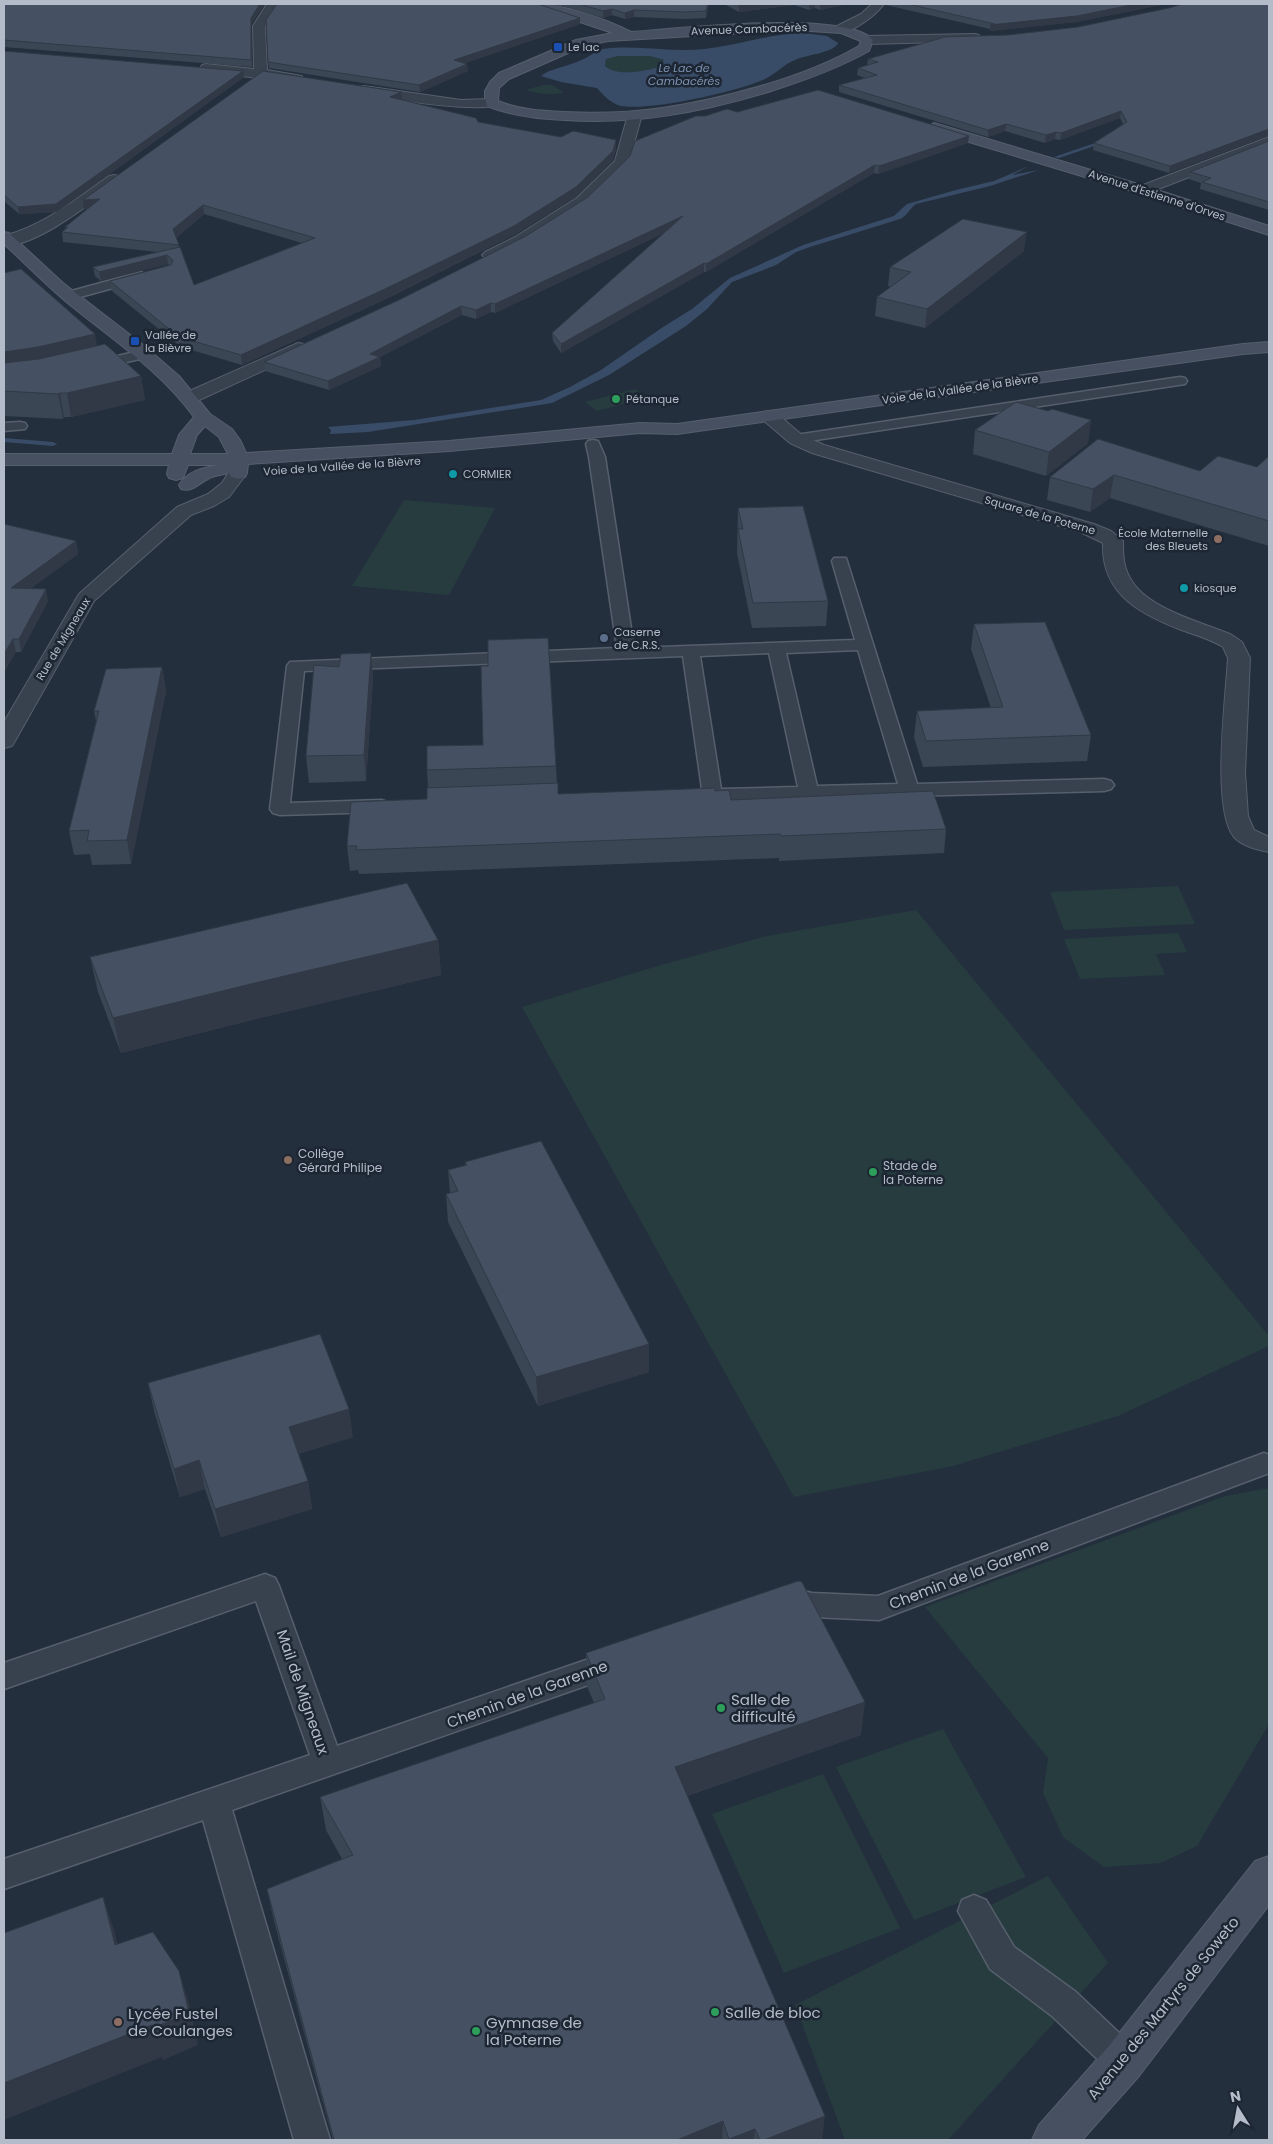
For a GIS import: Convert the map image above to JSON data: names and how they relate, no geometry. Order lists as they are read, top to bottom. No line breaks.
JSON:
{"streets":{"street":["Avenue Cambacérès","Avenue d'Estienne d'Orves","Voie de la Vallée de la Bièvre","Square de la Poterne","Rue de Migneaux","Avenue des Martyrs de Soweto"],"lane":["Chemin de la Garenne","Mail de Migneaux"]},"crossings":[["Voie de la Vallée de la Bièvre","Square de la Poterne"],["Voie de la Vallée de la Bièvre","Rue de Migneaux"],["Chemin de la Garenne","Mail de Migneaux"]],"water":["Le Lac de Cambacérès"],"places":{"transit":["Le lac","Vallée de la Bièvre"],"other":["Pétanque","CORMIER","École Maternelle des Bleuets","kiosque","Caserne de C.R.S.","Collège Gérard Philipe","Stade de la Poterne","Salle de difficulté","Salle de bloc","Lycée Fustel de Coulanges","Gymnase de la Poterne"]},"north":"top"}
